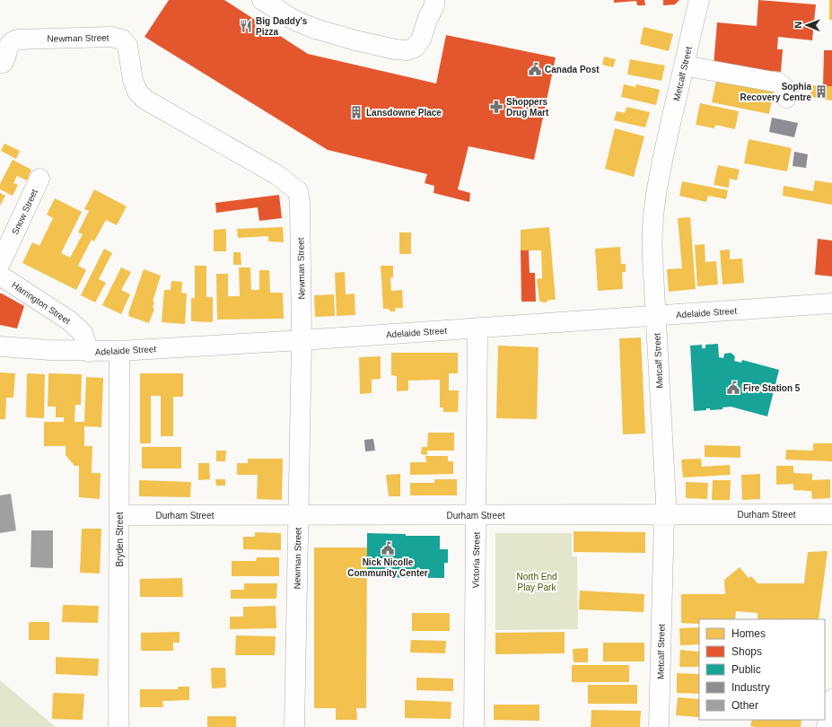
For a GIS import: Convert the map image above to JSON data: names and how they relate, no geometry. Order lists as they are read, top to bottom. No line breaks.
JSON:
{"streets":{"street":["Newman Street","Metcalf Street","Snow Street","Harrington Street","Adelaide Street","Durham Street","Bryden Street","Victoria Street"]},"crossings":[["Newman Street","Adelaide Street"],["Newman Street","Durham Street"],["Metcalf Street","Adelaide Street"],["Metcalf Street","Durham Street"],["Harrington Street","Adelaide Street"],["Adelaide Street","Bryden Street"],["Adelaide Street","Victoria Street"],["Durham Street","Bryden Street"],["Durham Street","Victoria Street"]],"parks":["North End Play Park"],"places":{"restaurant":["Big Daddy's Pizza"],"public building":["Canada Post","Fire Station 5","Nick Nicolle Community Center"],"building":["Sophia Recovery Centre","Lansdowne Place"],"pharmacy":["Shoppers Drug Mart"]},"legend":["Homes","Shops","Public","Industry","Other"],"north":"left"}
